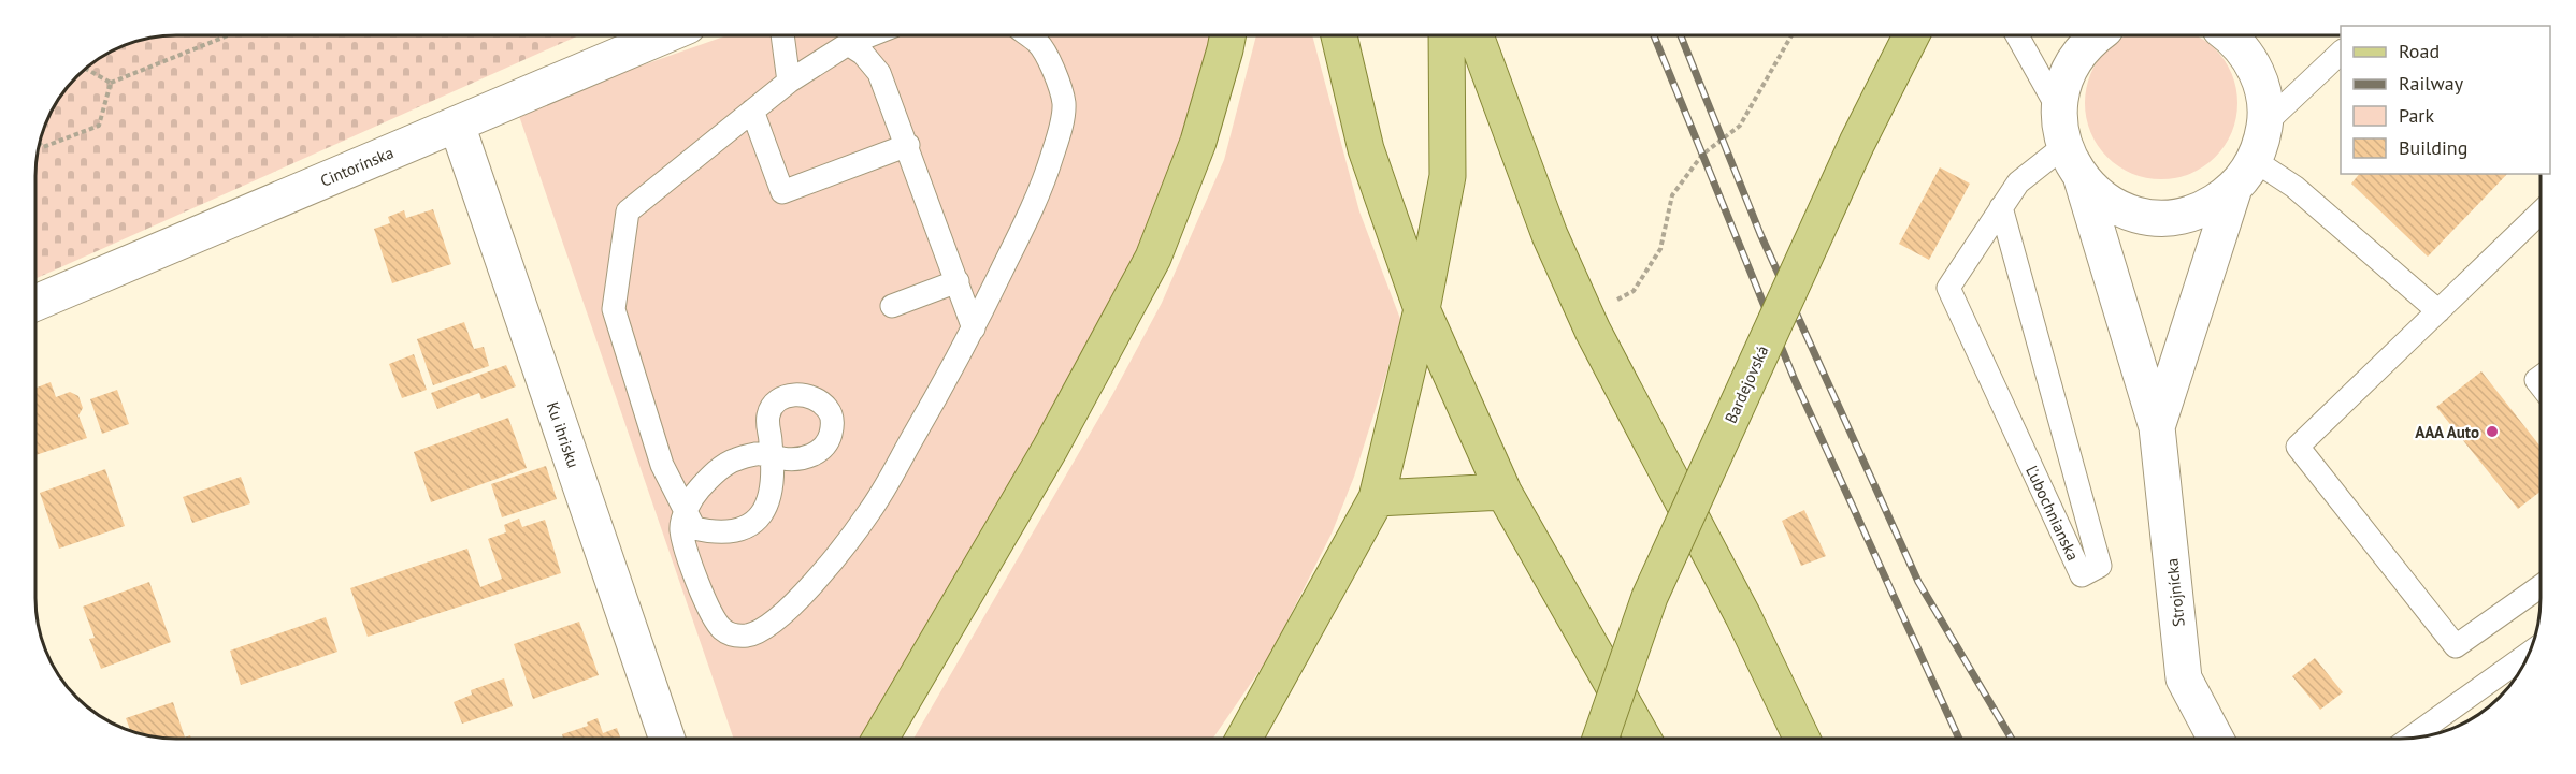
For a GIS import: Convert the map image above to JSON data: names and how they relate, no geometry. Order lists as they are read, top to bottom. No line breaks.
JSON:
{"streets":{"main road":["Bardejovská"],"street":["Cintorínska","Ku ihrisku","Strojnícka"],"lane":["Ľubochnianska"]},"crossings":[["Cintorínska","Ku ihrisku"]],"places":["AAA Auto"],"legend":["Road","Railway","Park","Building"]}
